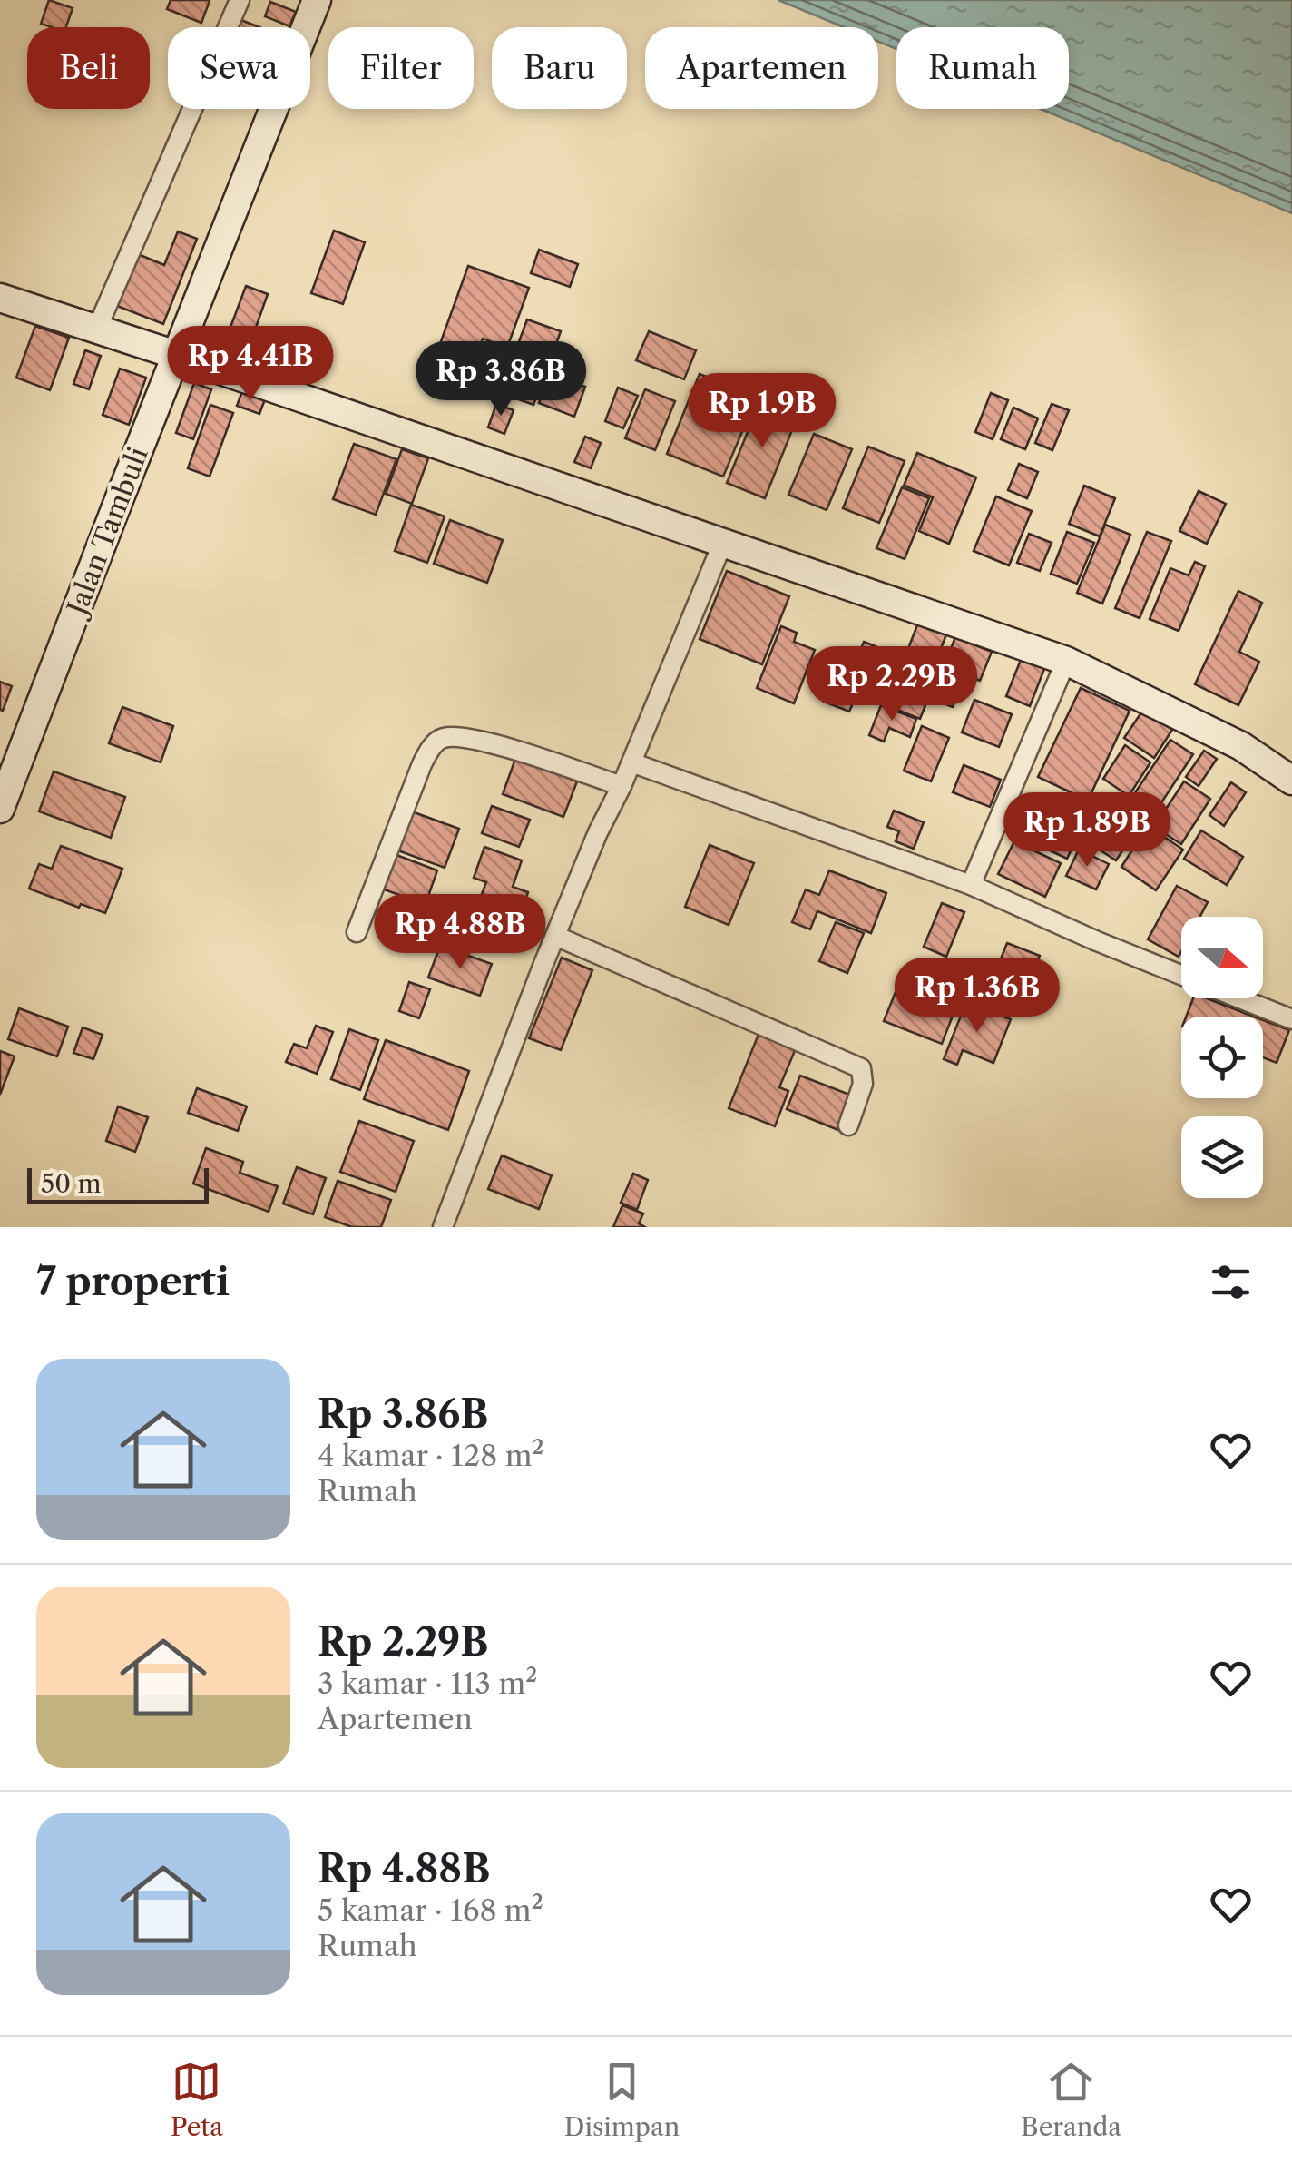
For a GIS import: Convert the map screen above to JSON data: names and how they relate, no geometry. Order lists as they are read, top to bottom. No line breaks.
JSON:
{"streets":{"main road":["Jalan Tambuli"]},"scale_bar":"50 m","north":"right","page":{"chip":["Beli","Sewa","Filter","Baru","Apartemen","Rumah"],"price":["Rp 4.41B","Rp 3.86B","Rp 1.9B","Rp 2.29B","Rp 1.89B","Rp 4.88B","Rp 1.36B"],"scale":"50 m","heading":"7 properti","list":[{"name":"Rp 3.86B","note":"4 kamar · 128 m² · Rumah"},{"name":"Rp 2.29B","note":"3 kamar · 113 m² · Apartemen"},{"name":"Rp 4.88B","note":"5 kamar · 168 m² · Rumah"}],"tabs":["Peta","Disimpan","Beranda"]}}
